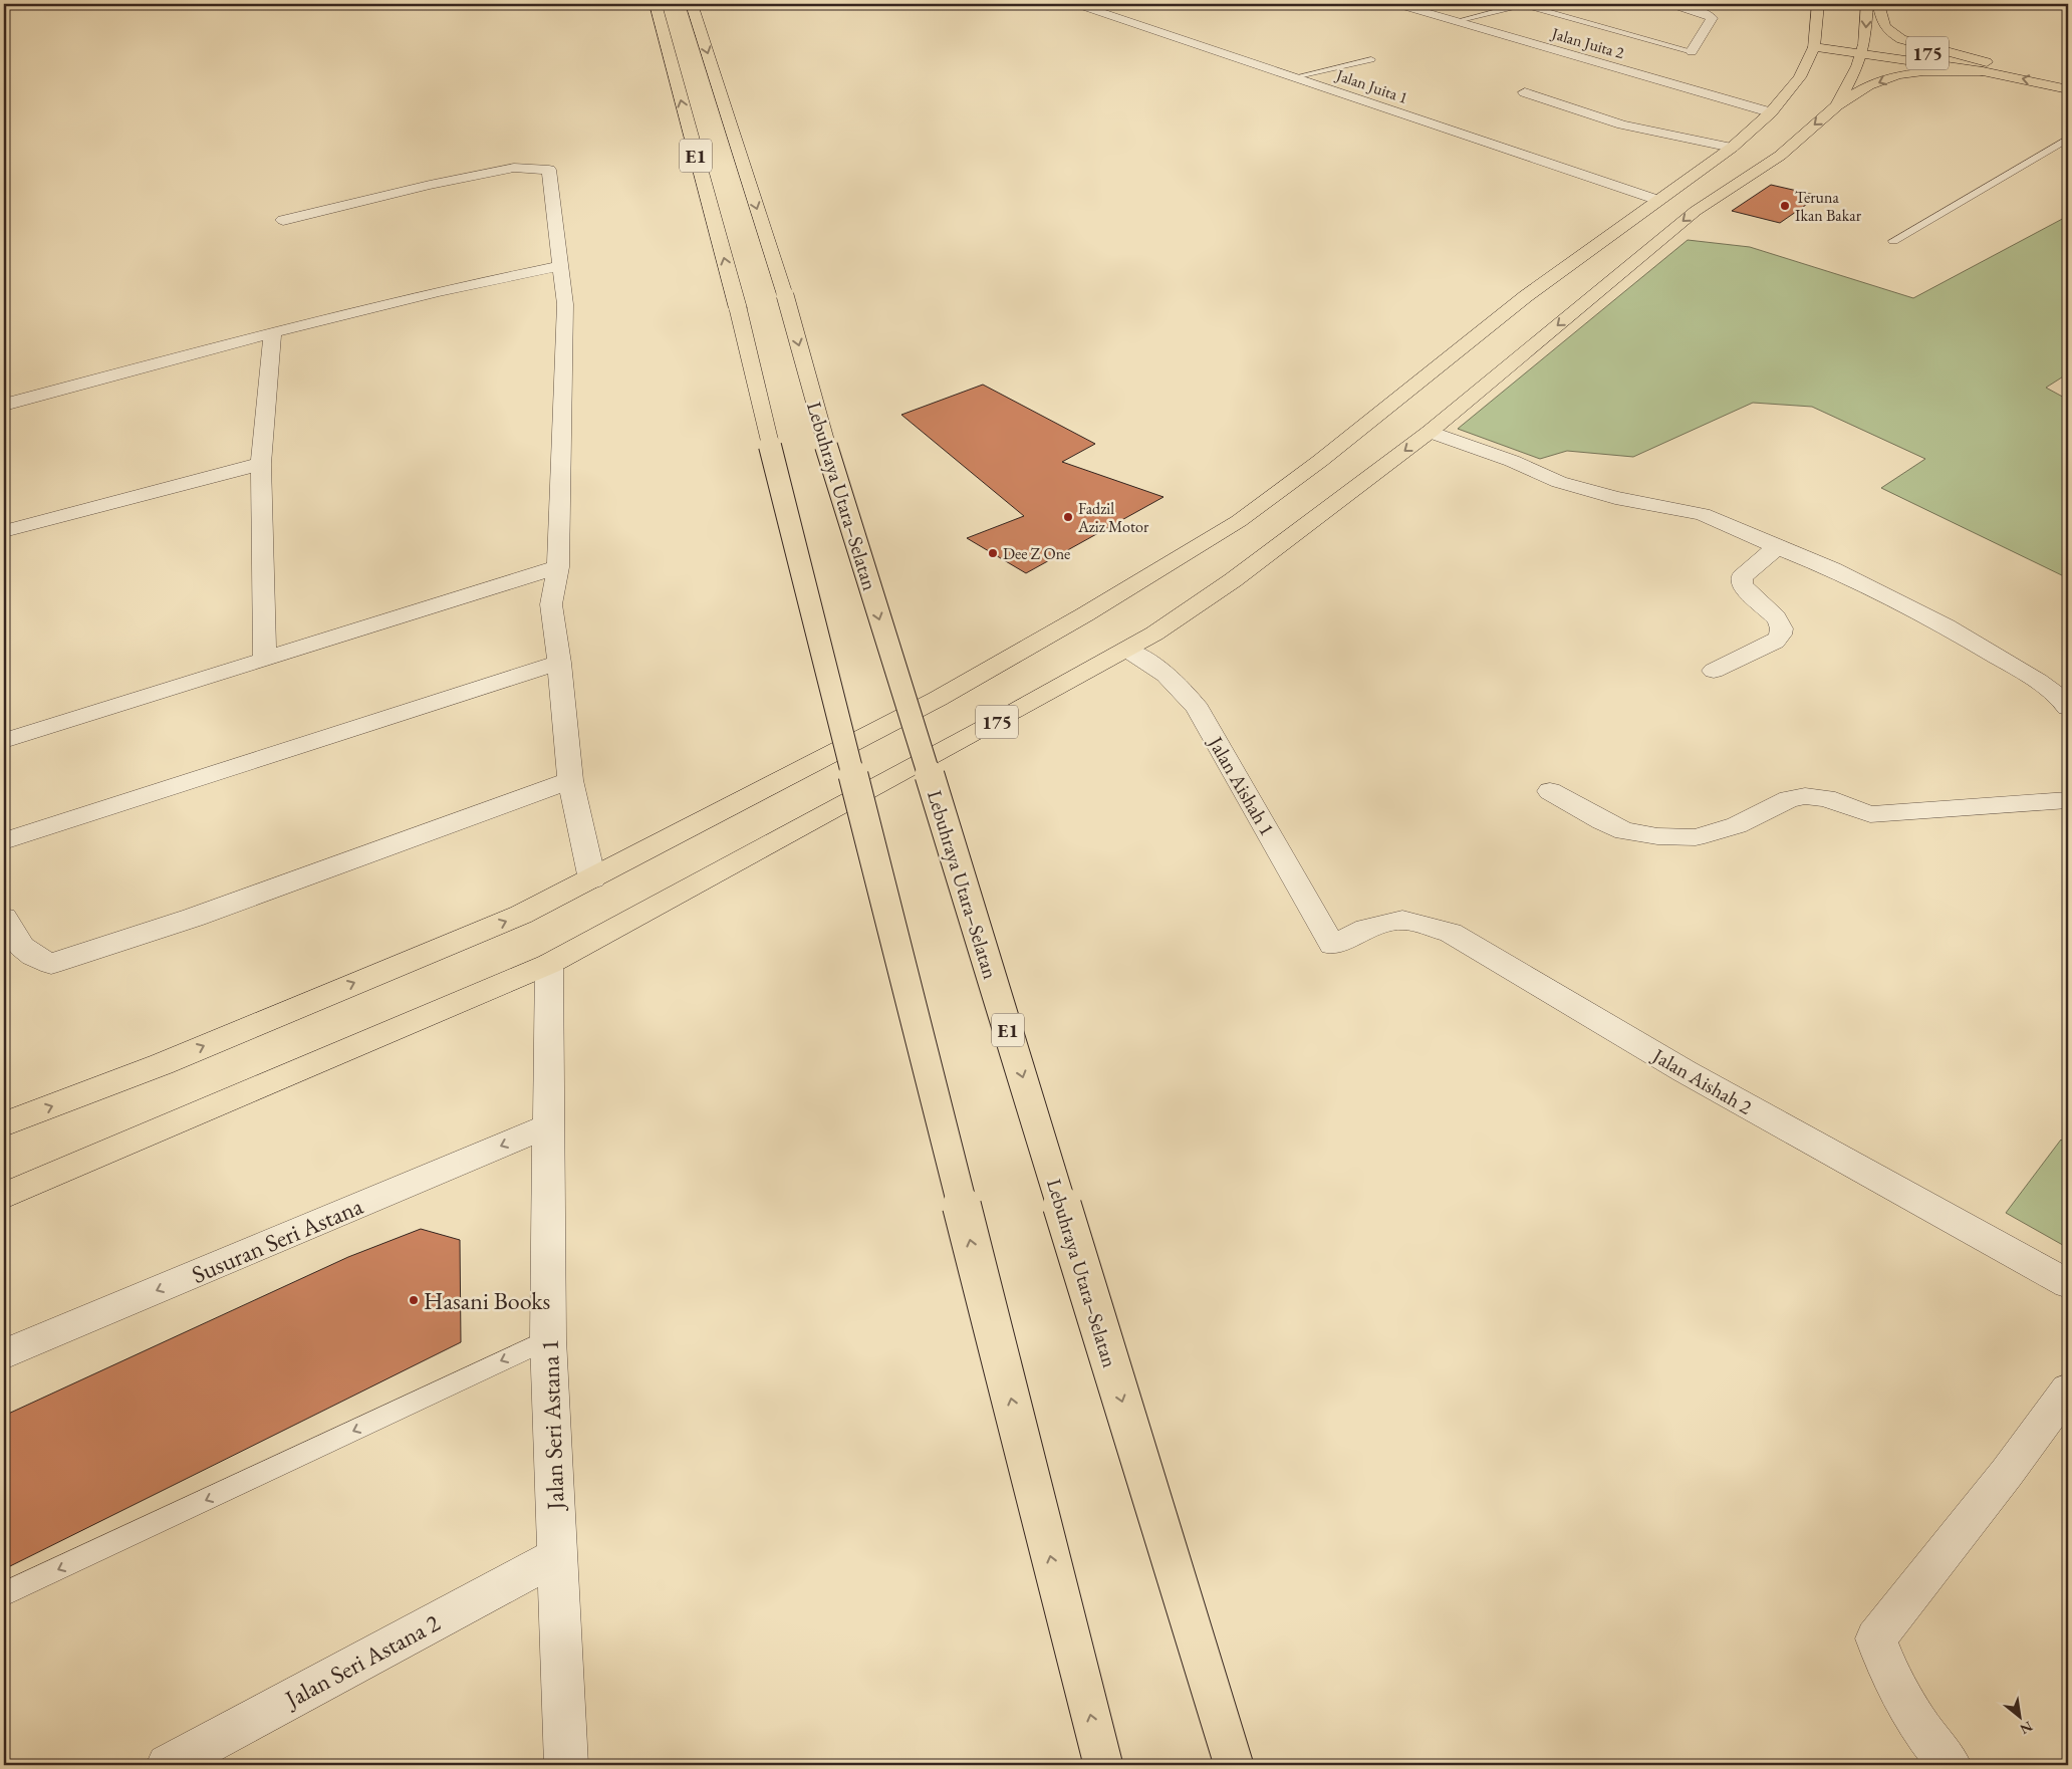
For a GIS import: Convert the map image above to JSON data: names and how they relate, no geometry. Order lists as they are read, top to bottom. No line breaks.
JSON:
{"streets":{"main road":["175","E1","Lebuhraya Utara–Selatan"],"street":["Jalan Juita 2","Jalan Juita 1","Jalan Aishah 1","Jalan Aishah 2","Susuran Seri Astana","Jalan Seri Astana 1","Jalan Seri Astana 2"]},"crossings":[["Jalan Juita 2","175"],["175","Jalan Juita 1"],["175","Jalan Aishah 1"],["175","Jalan Seri Astana 1"],["Jalan Aishah 1","Jalan Aishah 2"],["Susuran Seri Astana","Jalan Seri Astana 1"],["Jalan Seri Astana 1","Jalan Seri Astana 2"]],"one_way":["Susuran Seri Astana"],"places":["Teruna Ikan Bakar","Fadzil Aziz Motor","Dee Z One","Hasani Books"],"north":"bottom right"}
